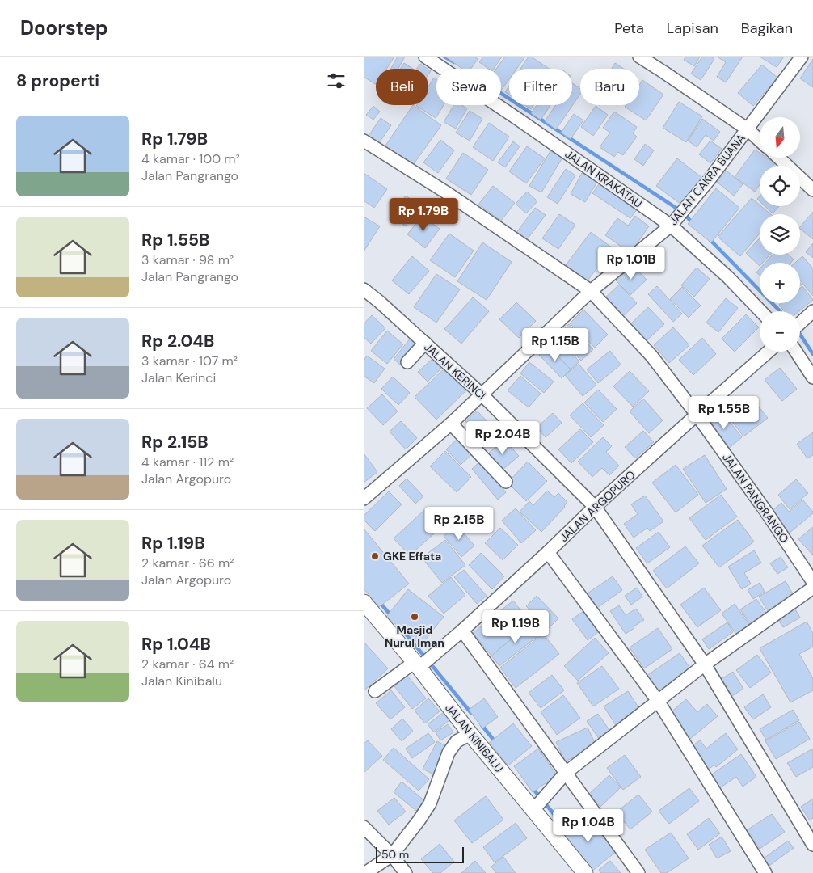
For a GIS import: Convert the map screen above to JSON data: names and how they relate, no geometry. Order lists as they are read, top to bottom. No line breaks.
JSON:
{"streets":{"street":["JALAN KRAKATAU","JALAN CAKRA BUANA","JALAN KERINCI","JALAN PANGRANGO","JALAN ARGOPURO","JALAN KINIBALU"]},"crossings":[["JALAN KRAKATAU","JALAN CAKRA BUANA"],["JALAN CAKRA BUANA","JALAN KERINCI"],["JALAN CAKRA BUANA","JALAN PANGRANGO"],["JALAN KERINCI","JALAN ARGOPURO"],["JALAN PANGRANGO","JALAN ARGOPURO"],["JALAN ARGOPURO","JALAN KINIBALU"]],"places":["GKE Effata","Masjid Nurul Iman"],"scale_bar":"50 m","north":"bottom","page":{"header":"Doorstep","nav":["Peta","Lapisan","Bagikan"],"heading":"8 properti","chip":["Beli","Sewa","Filter","Baru"],"list":[{"name":"Rp 1.79B","note":"4 kamar · 100 m² · Jalan Pangrango"},{"name":"Rp 1.55B","note":"3 kamar · 98 m² · Jalan Pangrango"},{"name":"Rp 2.04B","note":"3 kamar · 107 m² · Jalan Kerinci"},{"name":"Rp 2.15B","note":"4 kamar · 112 m² · Jalan Argopuro"},{"name":"Rp 1.19B","note":"2 kamar · 66 m² · Jalan Argopuro"},{"name":"Rp 1.04B","note":"2 kamar · 64 m² · Jalan Kinibalu"}],"map_buttons":["+","−"],"price":["Rp 1.79B","Rp 1.01B","Rp 1.15B","Rp 1.55B","Rp 2.04B","Rp 2.15B","Rp 1.19B","Rp 1.04B"],"scale":"50 m"}}
